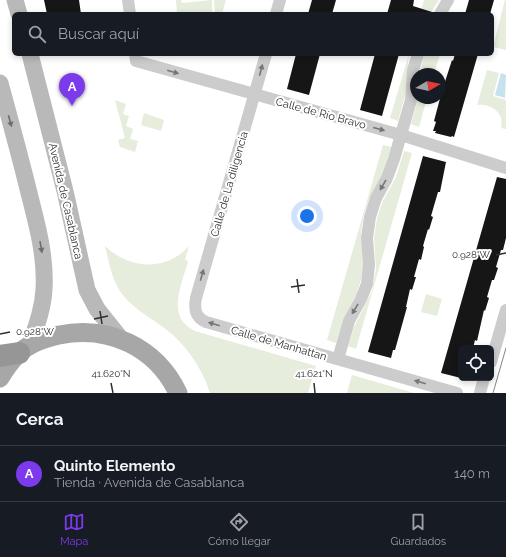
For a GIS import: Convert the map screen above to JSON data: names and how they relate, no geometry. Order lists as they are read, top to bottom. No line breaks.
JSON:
{"streets":{"main road":["Avenida de Casablanca"],"street":["Calle de Río Bravo","Calle de La diligencia","Calle de Manhattan"]},"crossings":[["Calle de Río Bravo","Calle de La diligencia"],["Calle de La diligencia","Calle de Manhattan"]],"one_way":["Calle de Río Bravo","Calle de La diligencia","Calle de Manhattan"],"north":"right","page":{"search":"Buscar aquí","pins":"A","heading":"Cerca","list":[{"mark":"A","name":"Quinto Elemento","note":"Tienda · Avenida de Casablanca","value":"140 m"}],"nav":["Mapa","Cómo llegar","Guardados"]},"coordinates":["0.928°W","41.620°N","41.621°N"]}
